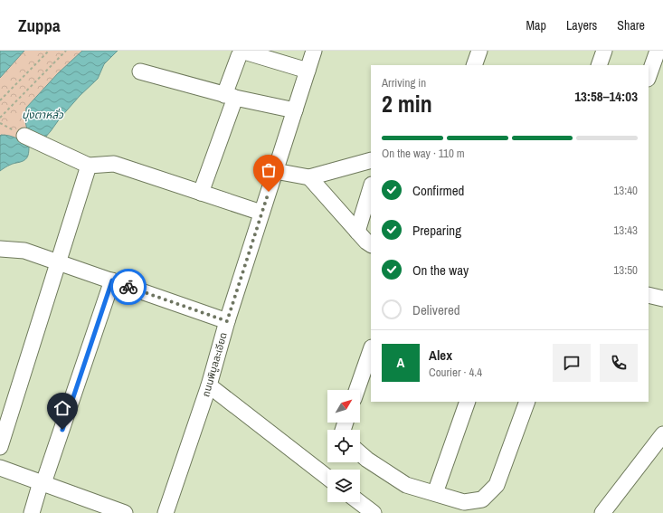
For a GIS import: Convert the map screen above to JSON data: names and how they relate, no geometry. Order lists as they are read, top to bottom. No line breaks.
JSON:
{"streets":{"street":["ถนนพิบูลละเอียด"]},"water":["บุ่งตาหลั่ว"],"north":"top right","page":{"header":"Zuppa","nav":["Map","Layers","Share"],"heading":["2 min","Arriving in","13:58–14:03"],"panel":["Alex","Courier · 4.4"],"bar":"On the way · 110 m","list":[["Confirmed","13:40"],["Preparing","13:43"],["On the way","13:50"],"Delivered"],"round":"A"}}
